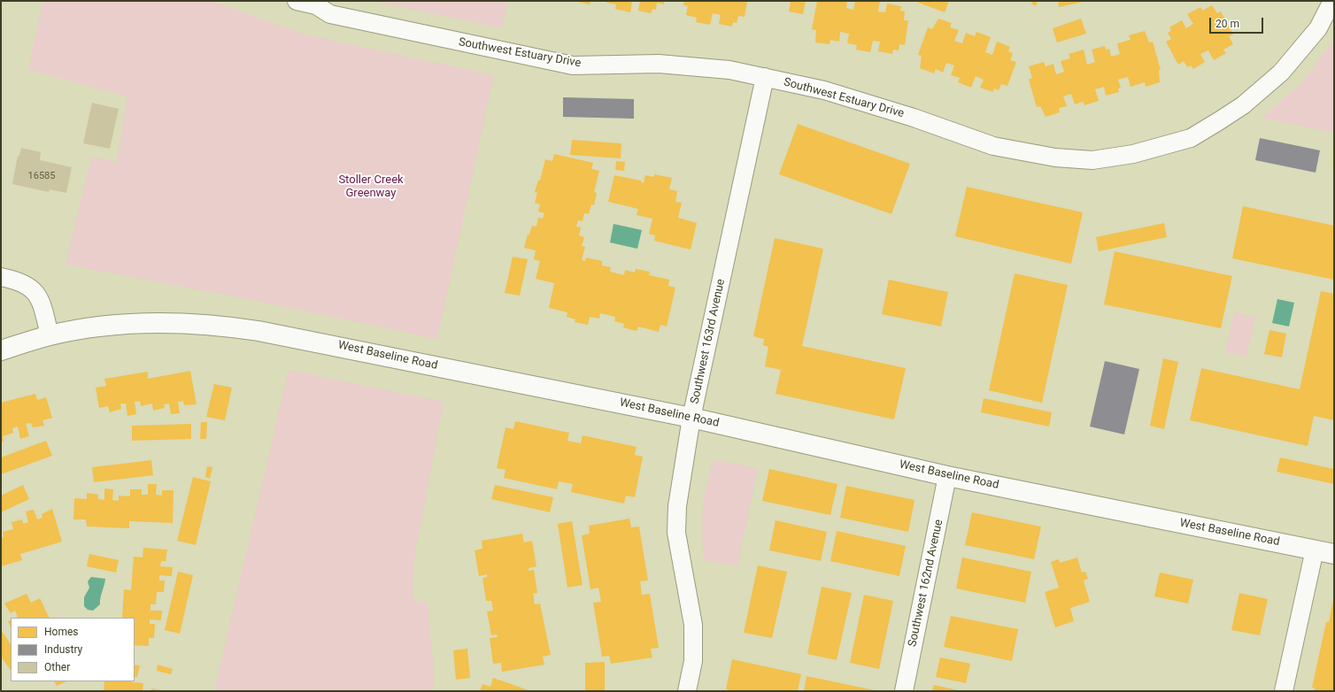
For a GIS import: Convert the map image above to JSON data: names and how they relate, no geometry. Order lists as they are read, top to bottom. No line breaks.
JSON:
{"streets":{"street":["Southwest Estuary Drive","Southwest 163rd Avenue","West Baseline Road","Southwest 162nd Avenue"]},"crossings":[["Southwest Estuary Drive","Southwest 163rd Avenue"],["Southwest 163rd Avenue","West Baseline Road"],["West Baseline Road","Southwest 162nd Avenue"]],"parks":["Stoller Creek Greenway"],"house_numbers":["16585"],"legend":["Homes","Industry","Other"],"scale_bar":"20 m"}
